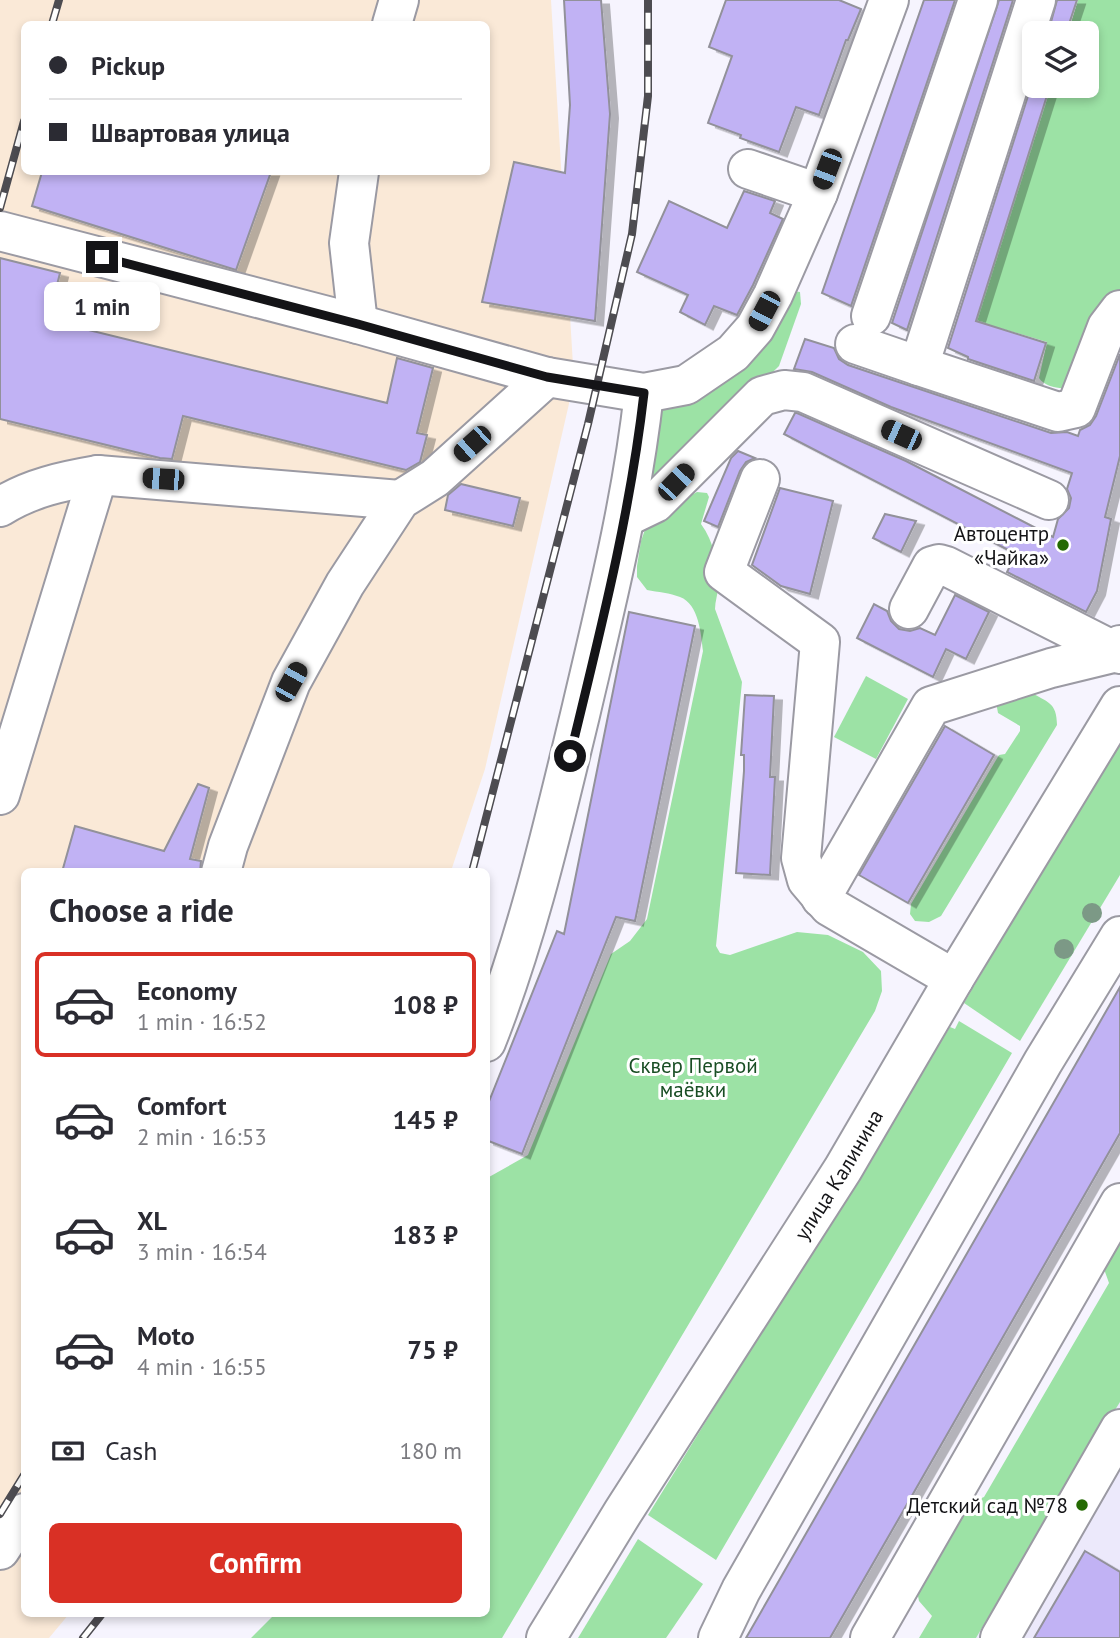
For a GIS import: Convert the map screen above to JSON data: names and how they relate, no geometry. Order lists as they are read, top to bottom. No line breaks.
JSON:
{"streets":{"main road":["улица Калинина"]},"parks":["Сквер Первой маёвки"],"places":["Автоцентр «Чайка»","Детский сад №78"],"page":{"banner":["Pickup","Швартовая улица"],"bubble":"1 min","heading":"Choose a ride","list":[{"name":"Economy","note":"1 min · 16:52","value":"108 ₽"},{"name":"Comfort","note":"2 min · 16:53","value":"145 ₽"},{"name":"XL","note":"3 min · 16:54","value":"183 ₽"},{"name":"Moto","note":"4 min · 16:55","value":"75 ₽"}],"pay":["Cash","180 m"],"buttons":"Confirm"}}
